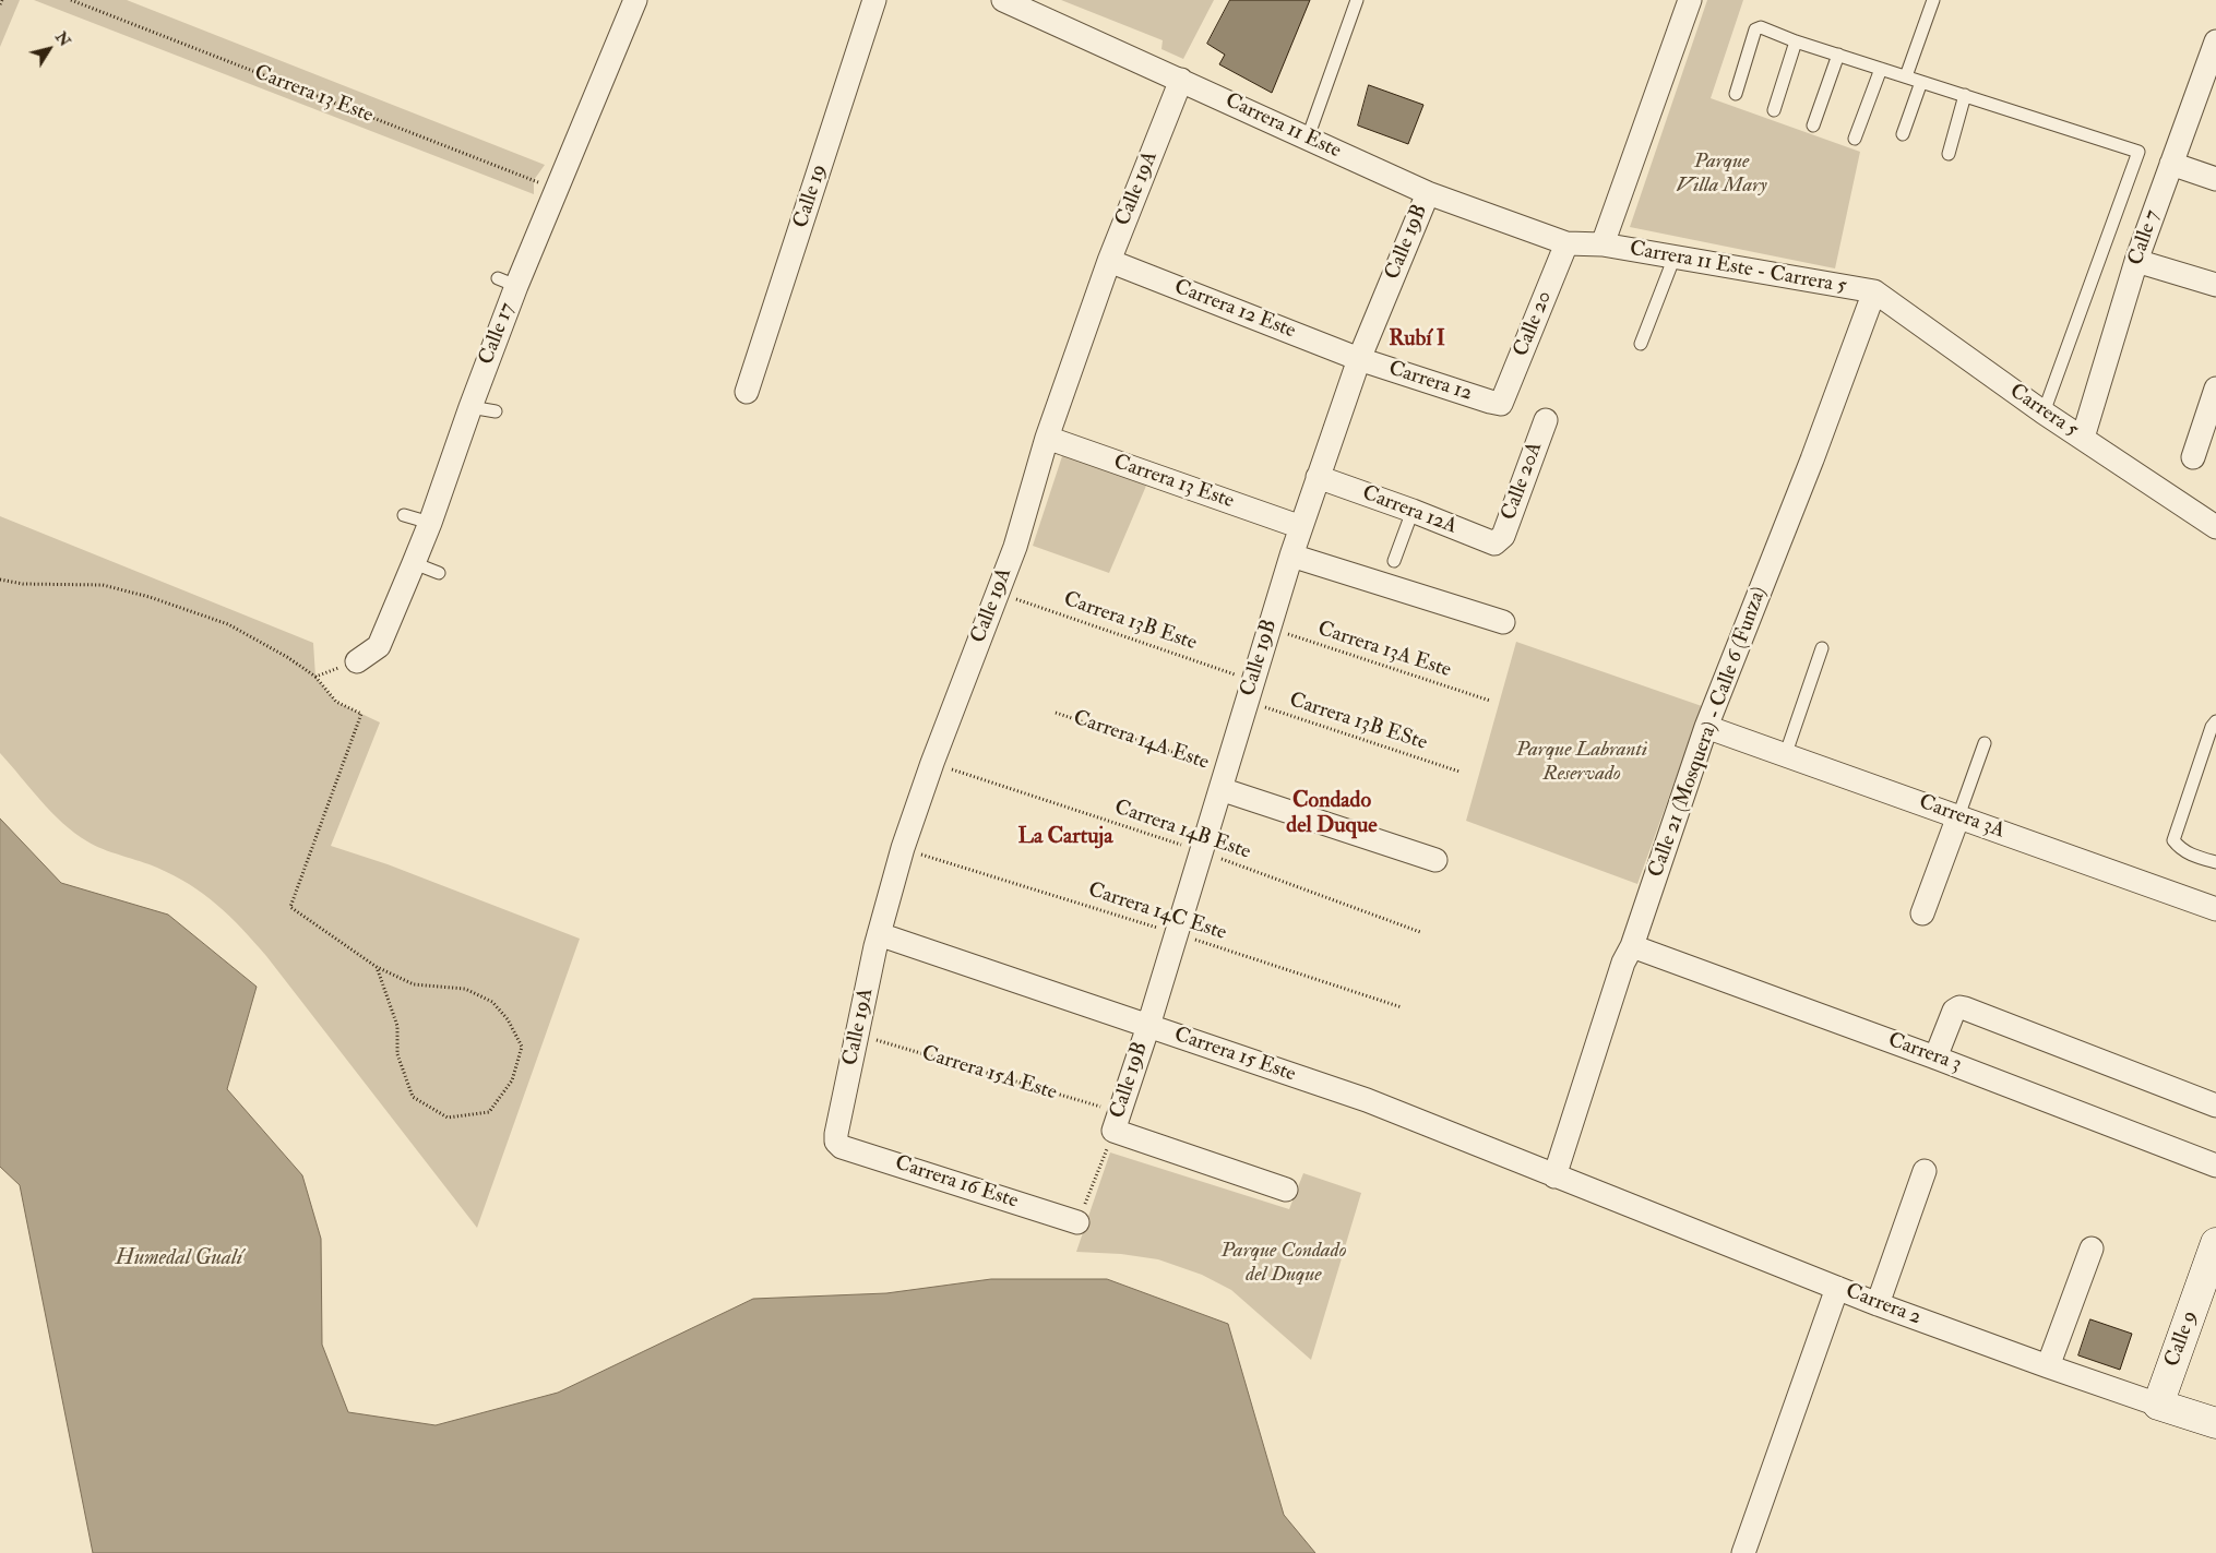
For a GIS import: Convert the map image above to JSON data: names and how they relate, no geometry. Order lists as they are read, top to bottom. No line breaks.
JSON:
{"streets":{"main road":["Carrera 2","Calle 9"],"street":["Carrera 13 Este","Carrera 11 Este","Calle 19A","Calle 19","Calle 7","Calle 19B","Carrera 11 Este - Carrera 5","Carrera 12 Este","Calle 20","Calle 17","Carrera 12","Carrera 5","Calle 20A","Carrera 12A","Calle 21 (Mosquera) - Calle 6 (Funza)","Carrera 14A Este","Carrera 3A","Carrera 3","Carrera 15 Este","Carrera 16 Este"],"path":["Carrera 13B Este","Carrera 13A Este","Carrera 13B ESte","Carrera 14B Este","Carrera 14C Este","Carrera 15A Este"]},"crossings":[["Carrera 13 Este","Calle 19A"],["Carrera 13 Este","Calle 19B"],["Carrera 13 Este","Calle 17"],["Carrera 11 Este","Calle 19A"],["Carrera 11 Este","Calle 19B"],["Carrera 11 Este","Calle 20"],["Calle 19A","Carrera 12 Este"],["Calle 19A","Carrera 13B Este"],["Calle 19A","Carrera 14B Este"],["Calle 19A","Carrera 14C Este"],["Calle 19A","Carrera 15 Este"],["Calle 19A","Carrera 15A Este"],["Calle 19A","Carrera 16 Este"],["Calle 7","Carrera 5"],["Calle 19B","Carrera 12 Este"],["Calle 19B","Carrera 12"],["Calle 19B","Carrera 12A"],["Calle 19B","Carrera 13B Este"],["Calle 19B","Carrera 13A Este"],["Calle 19B","Carrera 13B ESte"],["Calle 19B","Carrera 14A Este"],["Calle 19B","Carrera 14B Este"],["Calle 19B","Carrera 14C Este"],["Calle 19B","Carrera 15 Este"],["Calle 19B","Carrera 15A Este"],["Carrera 11 Este - Carrera 5","Carrera 5"],["Carrera 11 Este - Carrera 5","Calle 21 (Mosquera) - Calle 6 (Funza)"],["Carrera 12 Este","Carrera 12"],["Calle 20","Carrera 12"],["Carrera 5","Calle 21 (Mosquera) - Calle 6 (Funza)"],["Calle 20A","Carrera 12A"],["Carrera 13B Este","Carrera 13B ESte"],["Calle 21 (Mosquera) - Calle 6 (Funza)","Carrera 3A"],["Calle 21 (Mosquera) - Calle 6 (Funza)","Carrera 3"],["Calle 21 (Mosquera) - Calle 6 (Funza)","Carrera 15 Este"],["Calle 21 (Mosquera) - Calle 6 (Funza)","Carrera 2"],["Carrera 15 Este","Carrera 2"],["Carrera 2","Calle 9"]],"districts":["Rubí I","Condado del Duque","La Cartuja"],"water":["Humedal Gualí"],"parks":["Parque Villa Mary","Parque Labranti Reservado","Parque Condado del Duque"],"north":"top right"}
